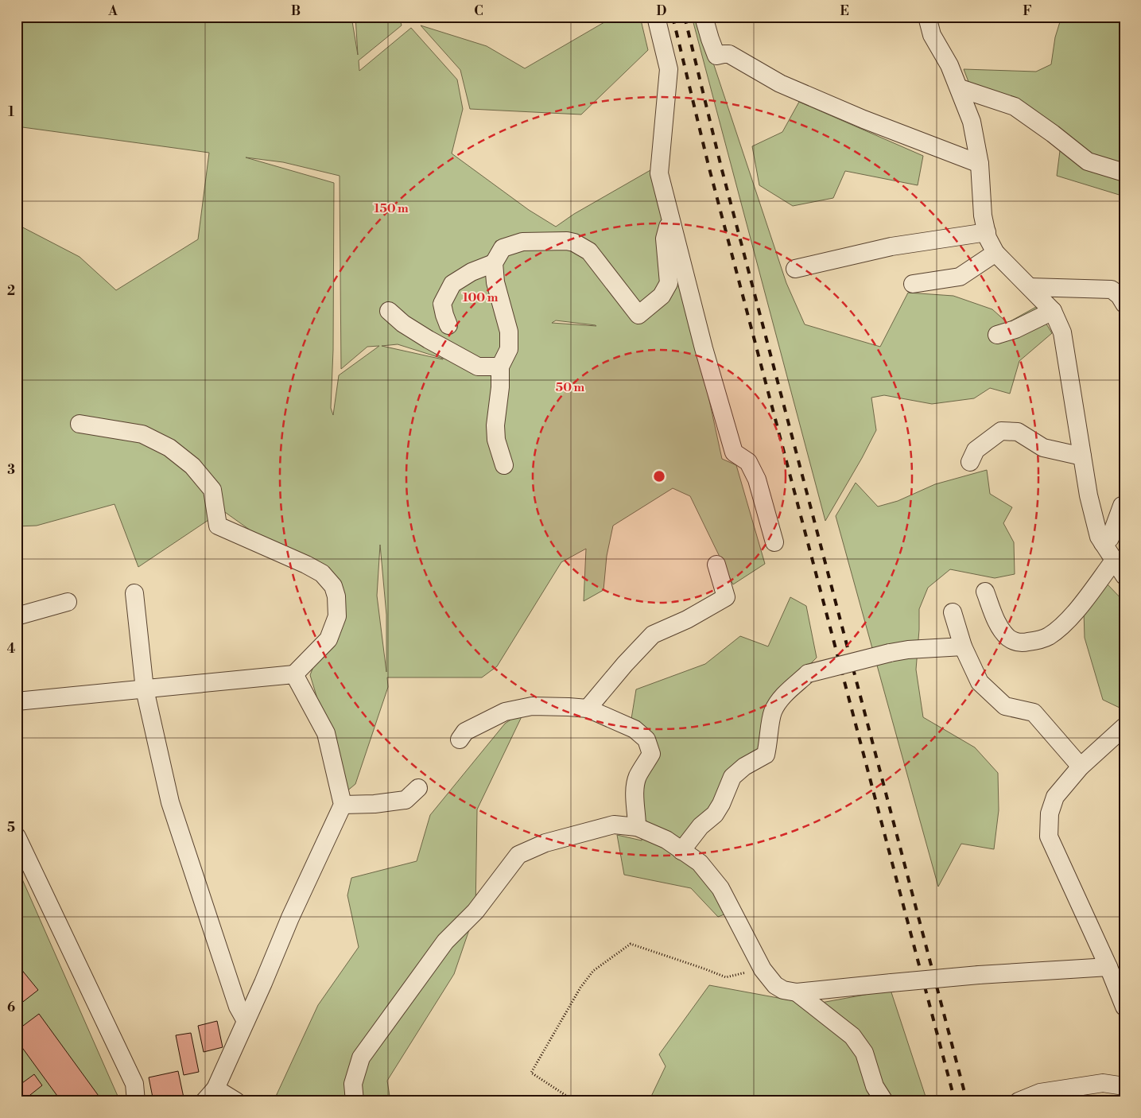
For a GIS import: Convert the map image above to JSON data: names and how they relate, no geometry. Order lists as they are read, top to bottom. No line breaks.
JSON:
{"grid":{"columns":["A","B","C","D","E","F"],"rows":["1","2","3","4","5","6"]},"rings":["150 m","100 m","50 m"]}
